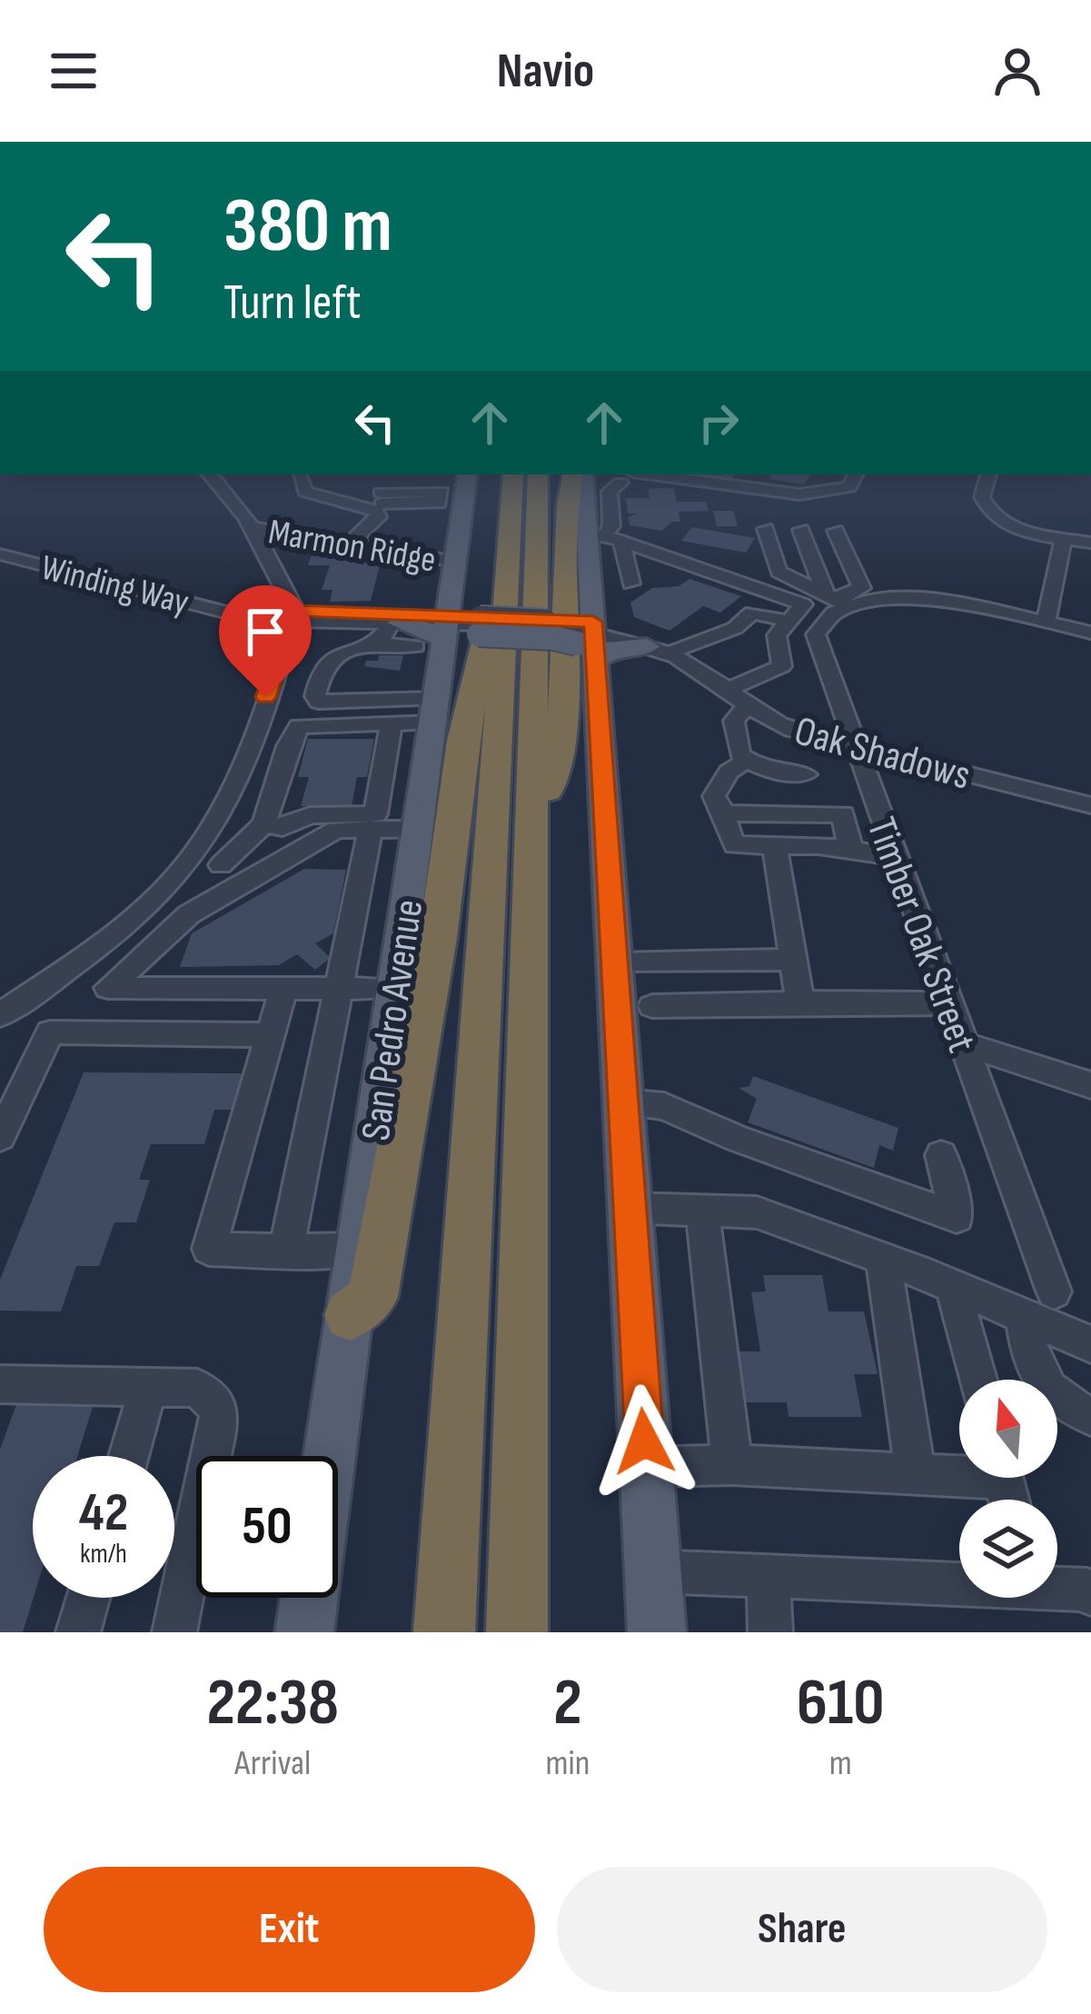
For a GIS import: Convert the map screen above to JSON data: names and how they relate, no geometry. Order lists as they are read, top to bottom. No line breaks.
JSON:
{"streets":{"main road":["San Pedro Avenue"],"street":["Marmon Ridge","Winding Way","Oak Shadows","Timber Oak Street"]},"crossings":[["Marmon Ridge","San Pedro Avenue"],["Oak Shadows","Timber Oak Street"]],"north":"top","page":{"header":"Navio","turn":["380 m","Turn left"],"speed":"42 km/h","limit":"50","eta":["22:38","Arrival","2","min","610","m"],"buttons":["Exit","Share"]}}
